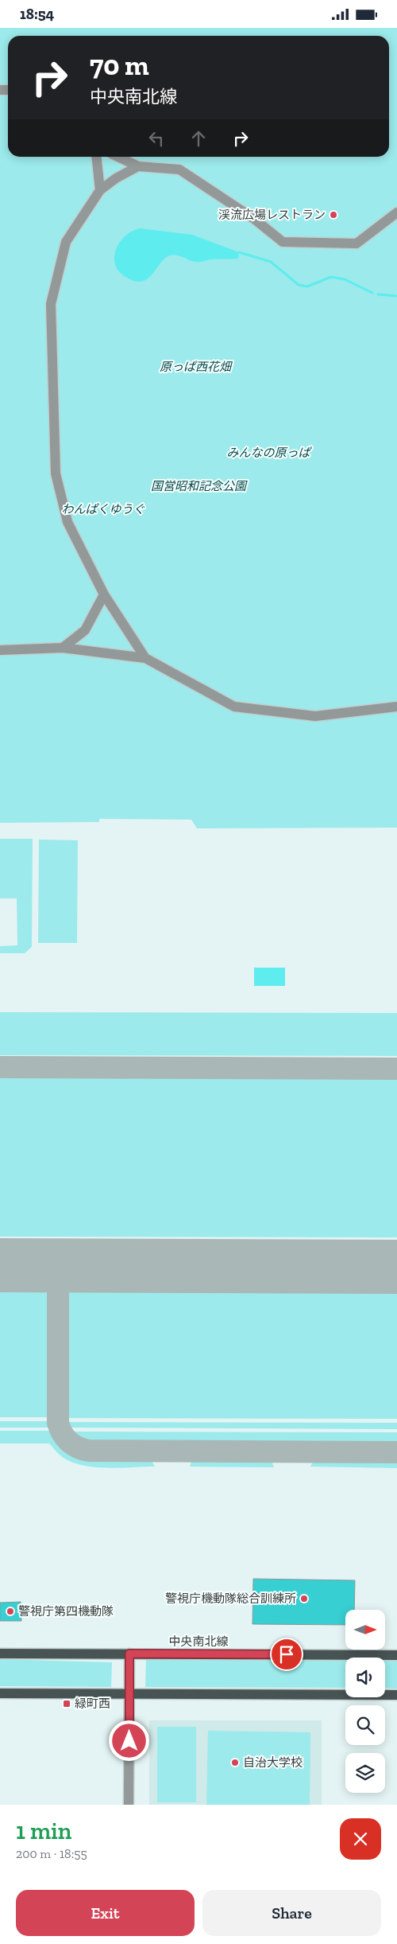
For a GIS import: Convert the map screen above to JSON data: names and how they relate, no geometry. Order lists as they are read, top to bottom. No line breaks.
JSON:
{"streets":{"main road":["中央南北線"]},"parks":["原っぱ西花畑","みんなの原っぱ","国営昭和記念公園","わんぱくゆうぐ"],"places":{"other":["渓流広場レストラン","警視庁機動隊総合訓練所","警視庁第四機動隊","自治大学校"],"transit":["緑町西"]},"north":"right","page":{"status":"18:54","turn":["70 m","中央南北線"],"heading":["1 min","200 m · 18:55"],"buttons":["Exit","Share"]}}
